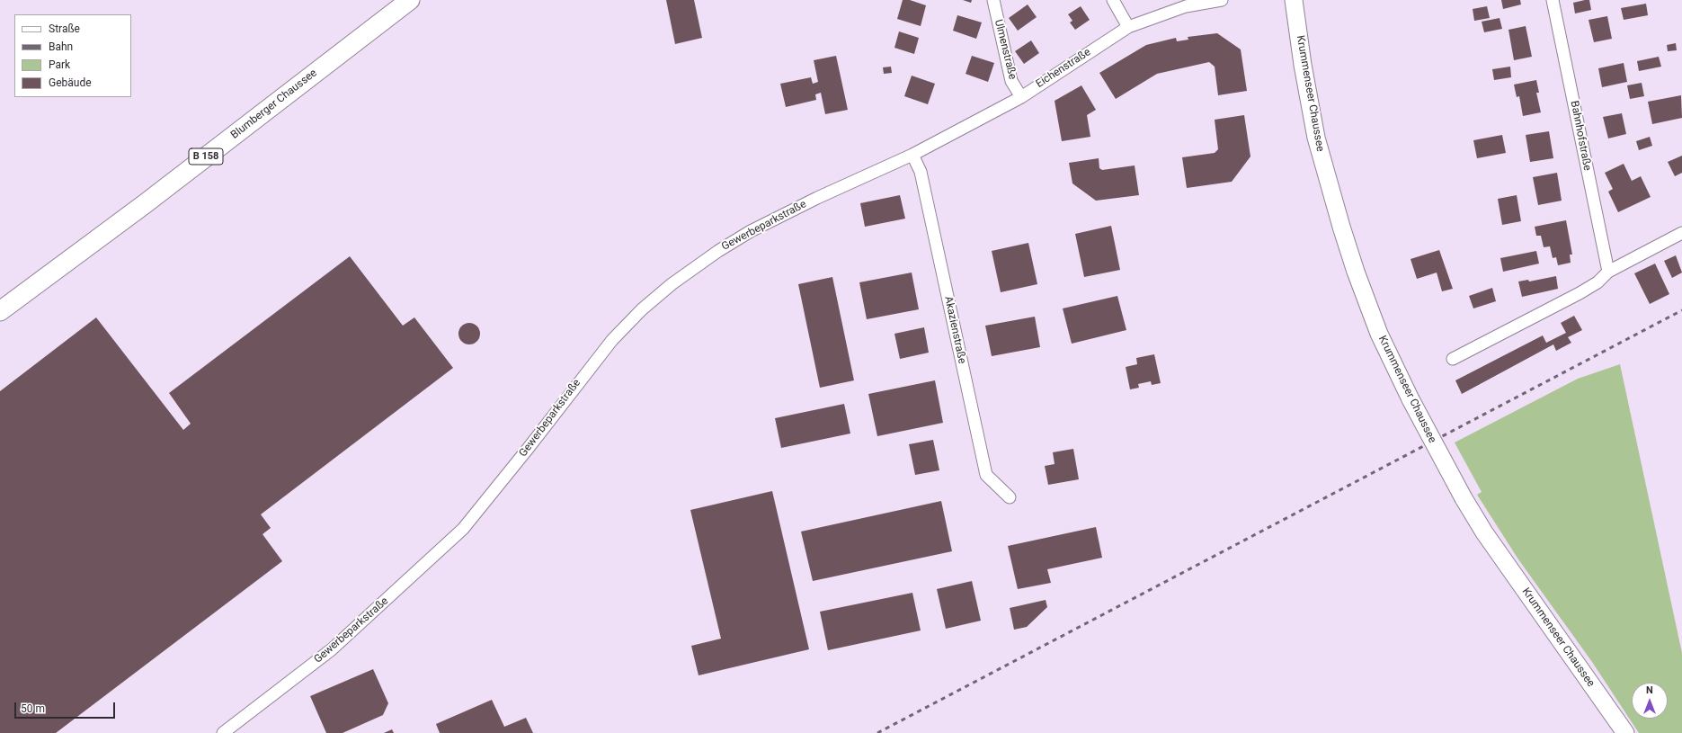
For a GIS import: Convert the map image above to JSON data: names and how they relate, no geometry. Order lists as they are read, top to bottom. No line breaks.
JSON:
{"streets":{"main road":["Krummenseer Chaussee","Blumberger Chaussee","B 158"],"street":["Ulmenstraße","Eichenstraße","Bahnhofstraße","Gewerbeparkstraße","Akazienstraße"]},"crossings":[["Ulmenstraße","Eichenstraße"],["Eichenstraße","Gewerbeparkstraße"],["Eichenstraße","Akazienstraße"],["Gewerbeparkstraße","Akazienstraße"]],"legend":["Straße","Bahn","Park","Gebäude"],"scale_bar":"50 m","north":"top"}
